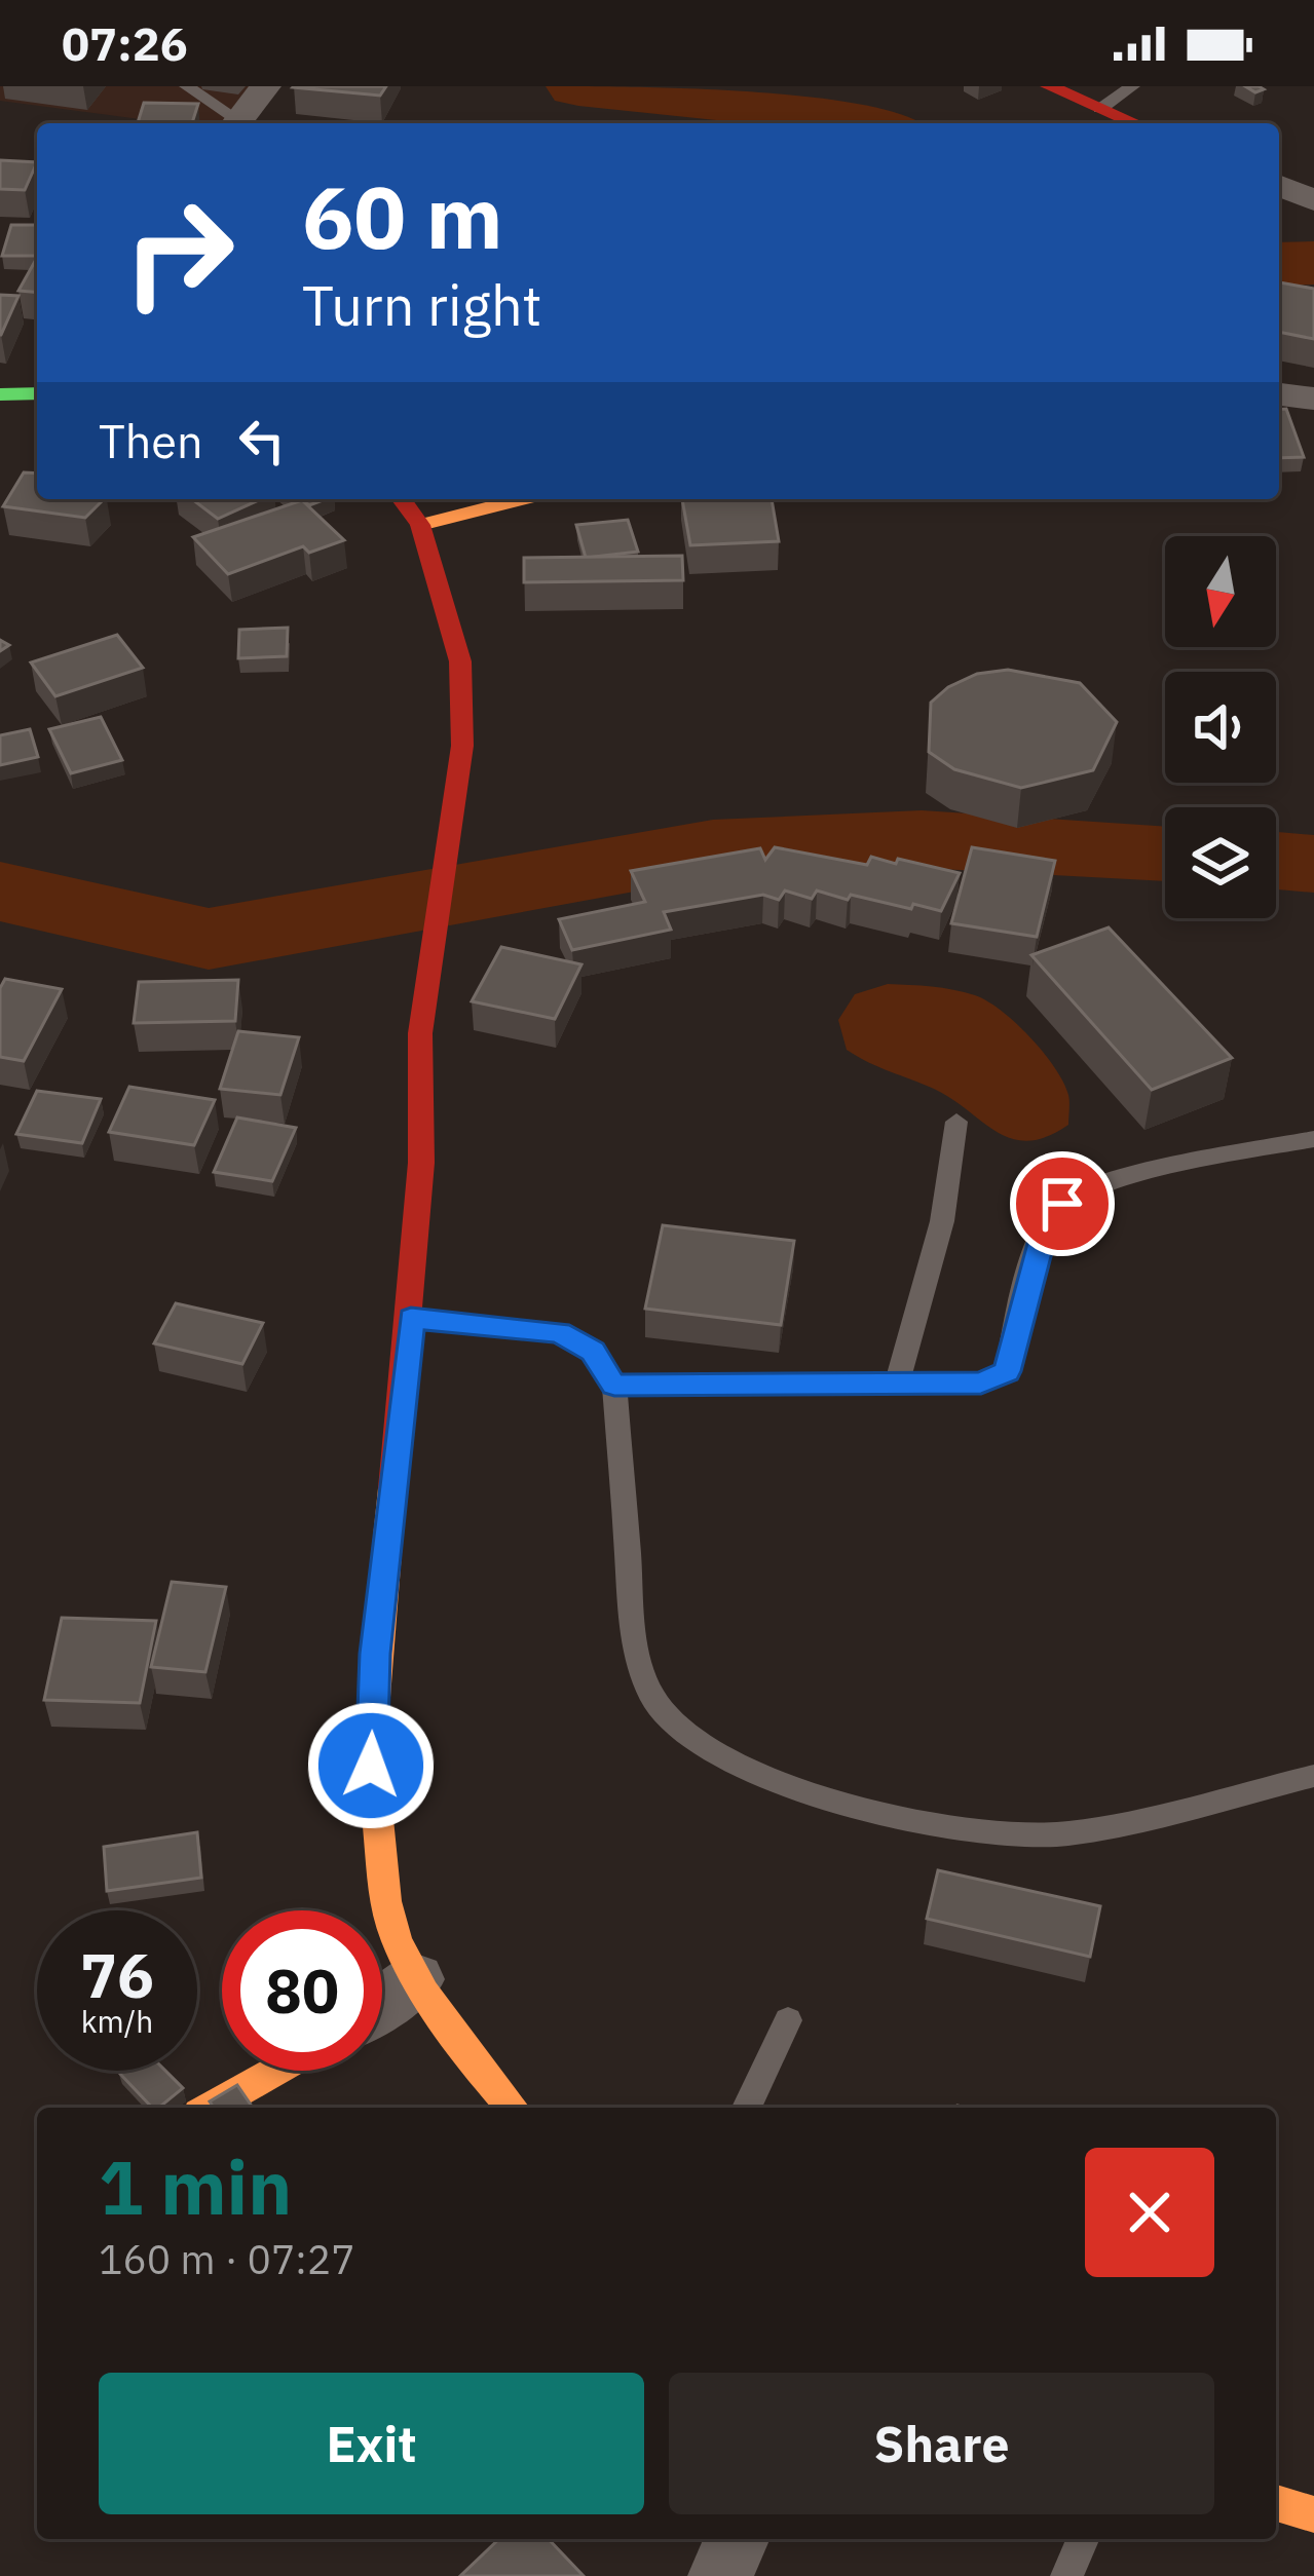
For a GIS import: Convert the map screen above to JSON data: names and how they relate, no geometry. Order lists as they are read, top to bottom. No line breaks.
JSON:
{"north":"bottom","page":{"status":"07:26","turn":["60 m","Turn right"],"then":"Then","speed":"76 km/h","limit":"80","heading":["1 min","160 m · 07:27"],"buttons":["Exit","Share"]}}
